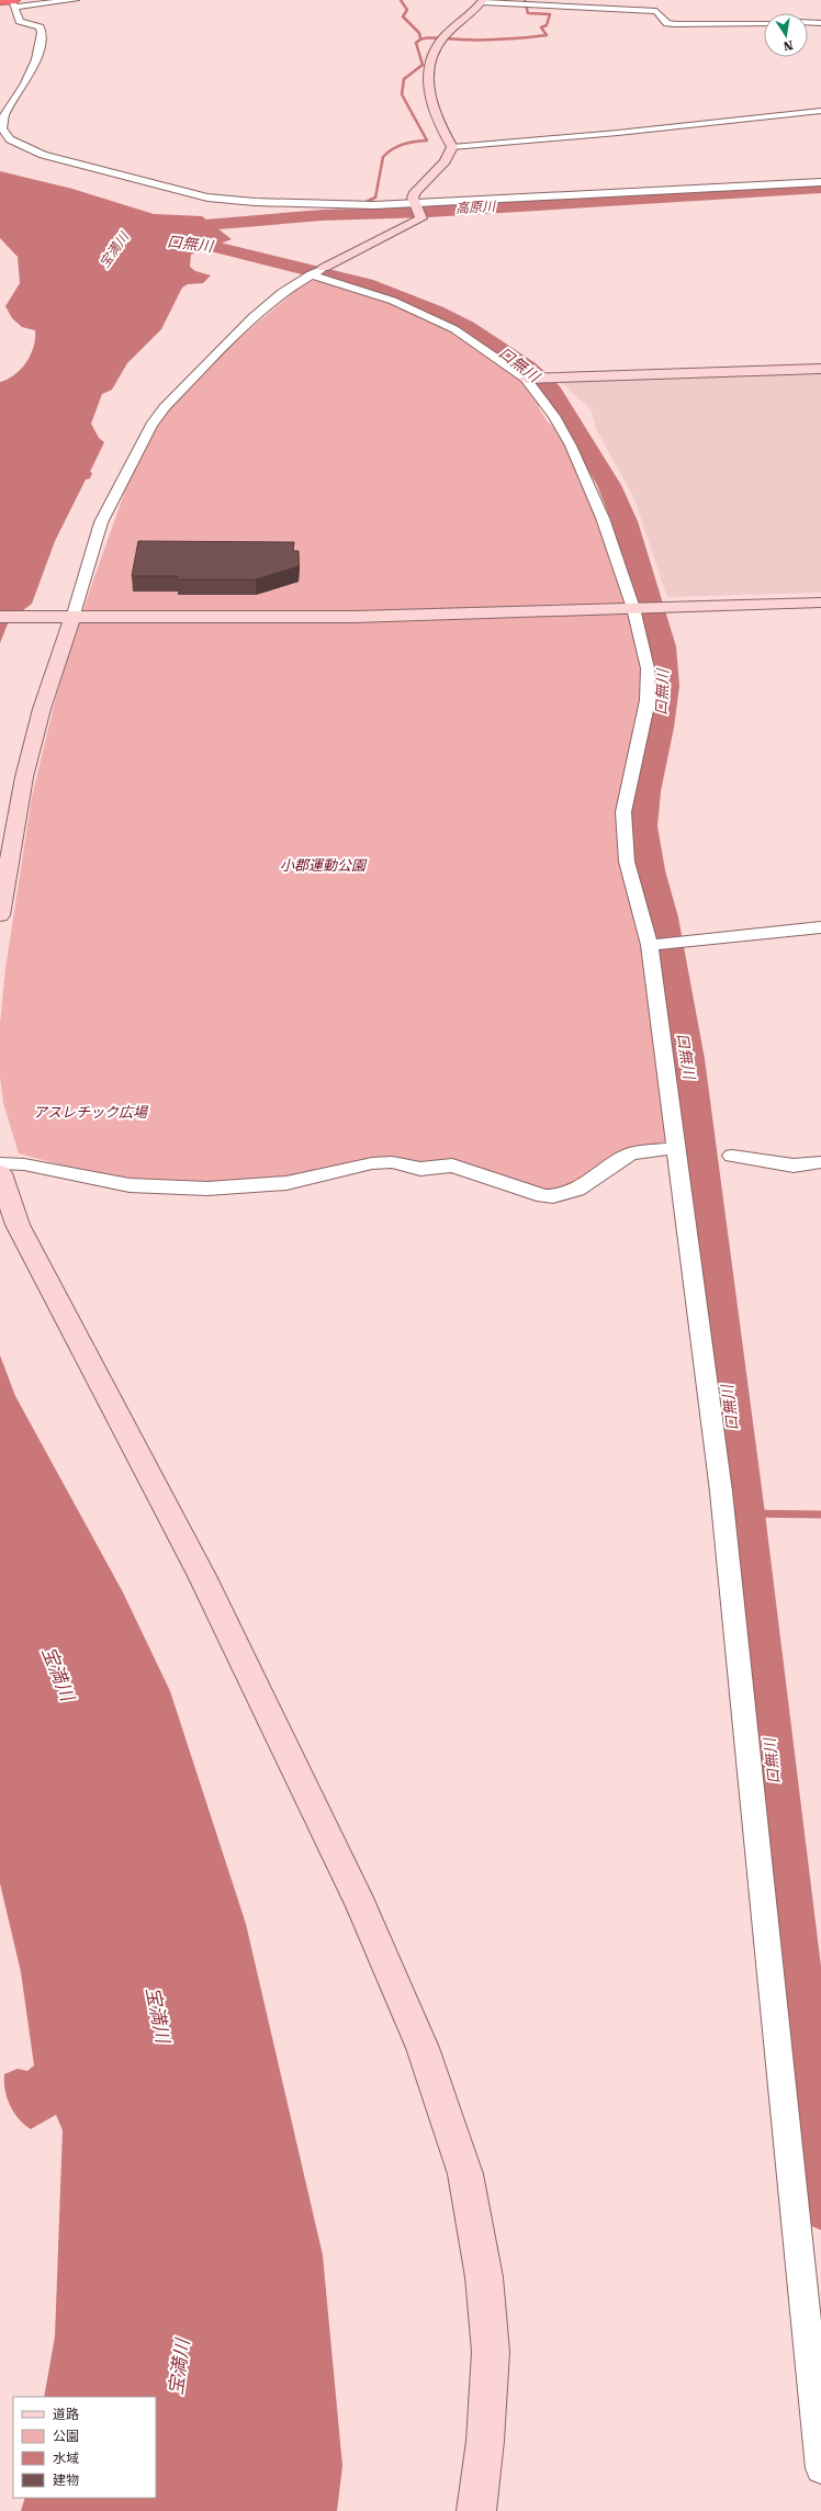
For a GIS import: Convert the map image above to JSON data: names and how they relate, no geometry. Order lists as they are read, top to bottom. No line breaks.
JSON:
{"water":["高原川","口無川","宝満川"],"parks":["小郡運動公園","アスレチック広場"],"legend":["道路","公園","水域","建物"],"north":"bottom"}
